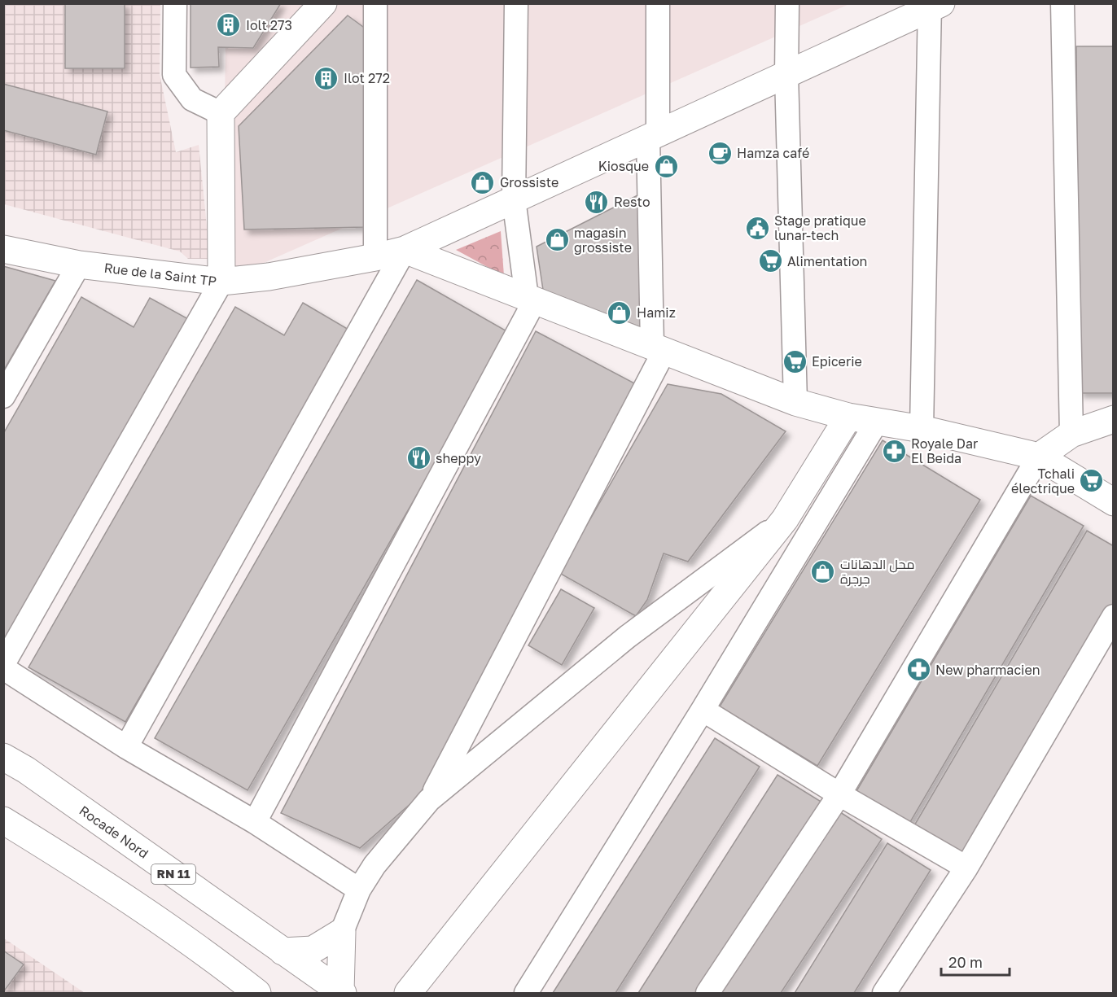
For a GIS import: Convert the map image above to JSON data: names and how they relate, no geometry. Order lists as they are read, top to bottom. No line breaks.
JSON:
{"streets":{"main road":["Rue de la Saint TP","Rocade Nord","RN 11"]},"places":{"building":["Iolt 273","Ilot 272"],"cafe":["Hamza café"],"shop":["Kiosque","Grossiste","magasin grossiste","Hamiz","محل الدهانات جرجرة"],"restaurant":["Resto","sheppy"],"public building":["Stage pratique lunar-tech"],"supermarket":["Alimentation","Epicerie","Tchali électrique"],"pharmacy":["Royale Dar El Beida","New pharmacien"]},"scale_bar":"20 m"}
